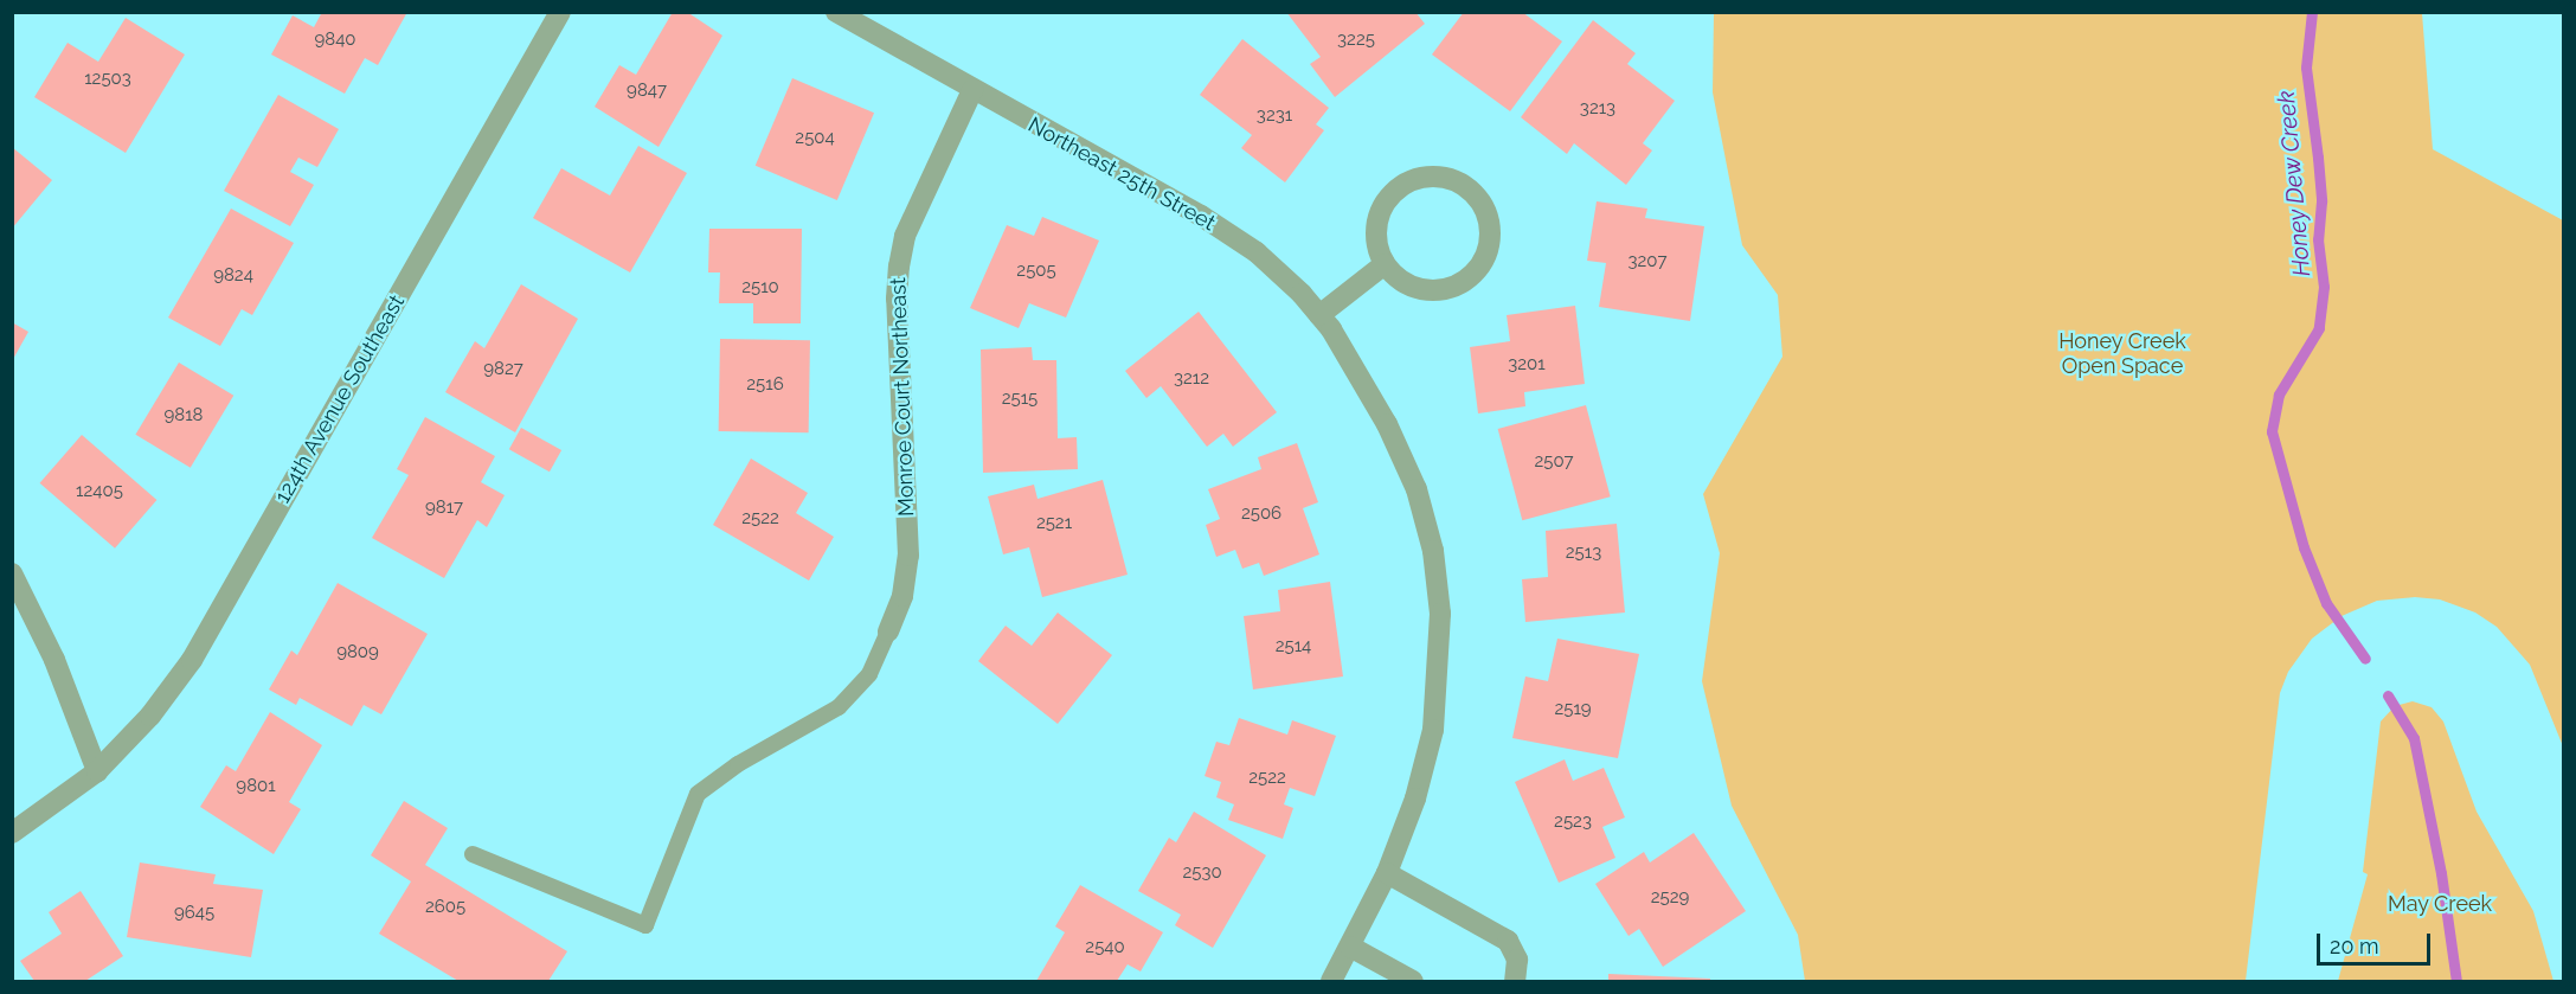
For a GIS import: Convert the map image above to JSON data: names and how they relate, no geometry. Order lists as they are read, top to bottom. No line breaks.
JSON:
{"streets":{"street":["Northeast 25th Street","Monroe Court Northeast","124th Avenue Southeast"]},"crossings":[["Northeast 25th Street","Monroe Court Northeast"]],"water":["Honey Dew Creek"],"parks":["Honey Creek Open Space","May Creek"],"house_numbers":["9840","3225","12503","9847","3213","3231","2504","3207","2505","9824","2510","3201","9827","3212","2516","2515","9818","2507","12405","9817","2506","2522","2521","2513","2514","9809","2519","2522","9801","2523","2530","2529","2605","9645","2540"],"scale_bar":"20 m"}
